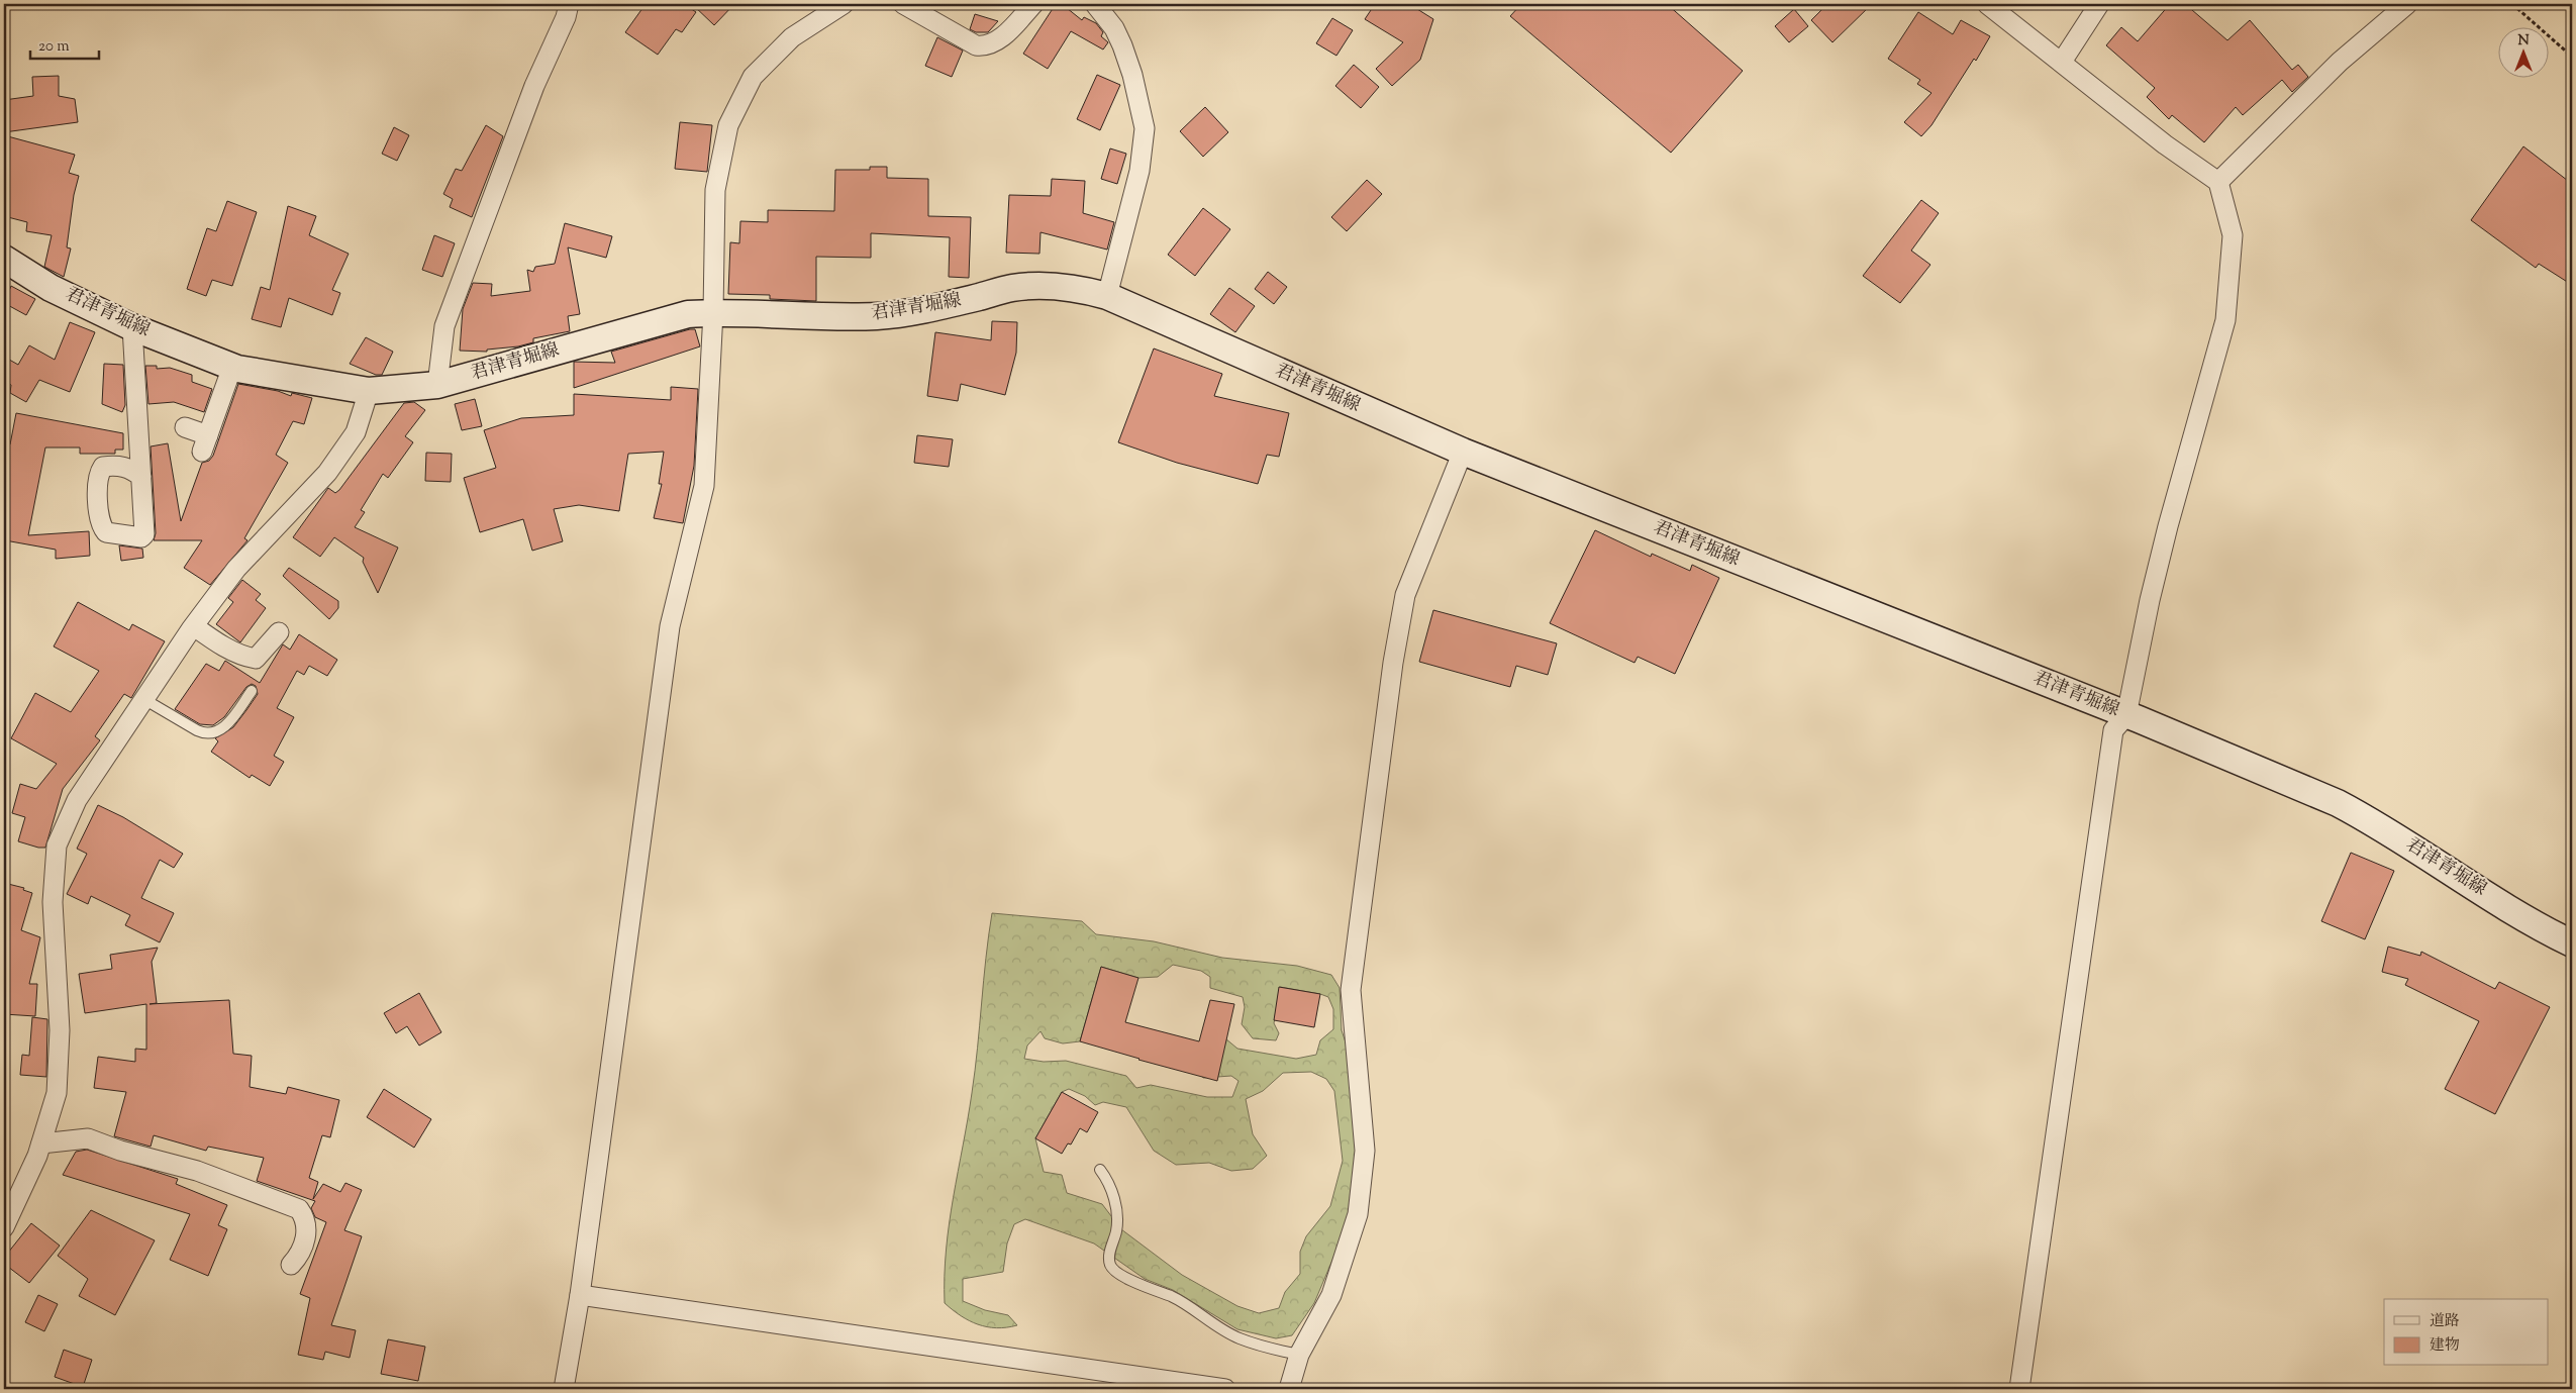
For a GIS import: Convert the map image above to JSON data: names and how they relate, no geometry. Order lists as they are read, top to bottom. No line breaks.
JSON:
{"streets":{"main road":["君津青堀線"]},"legend":["道路","建物"],"scale_bar":"20 m","north":"top"}
